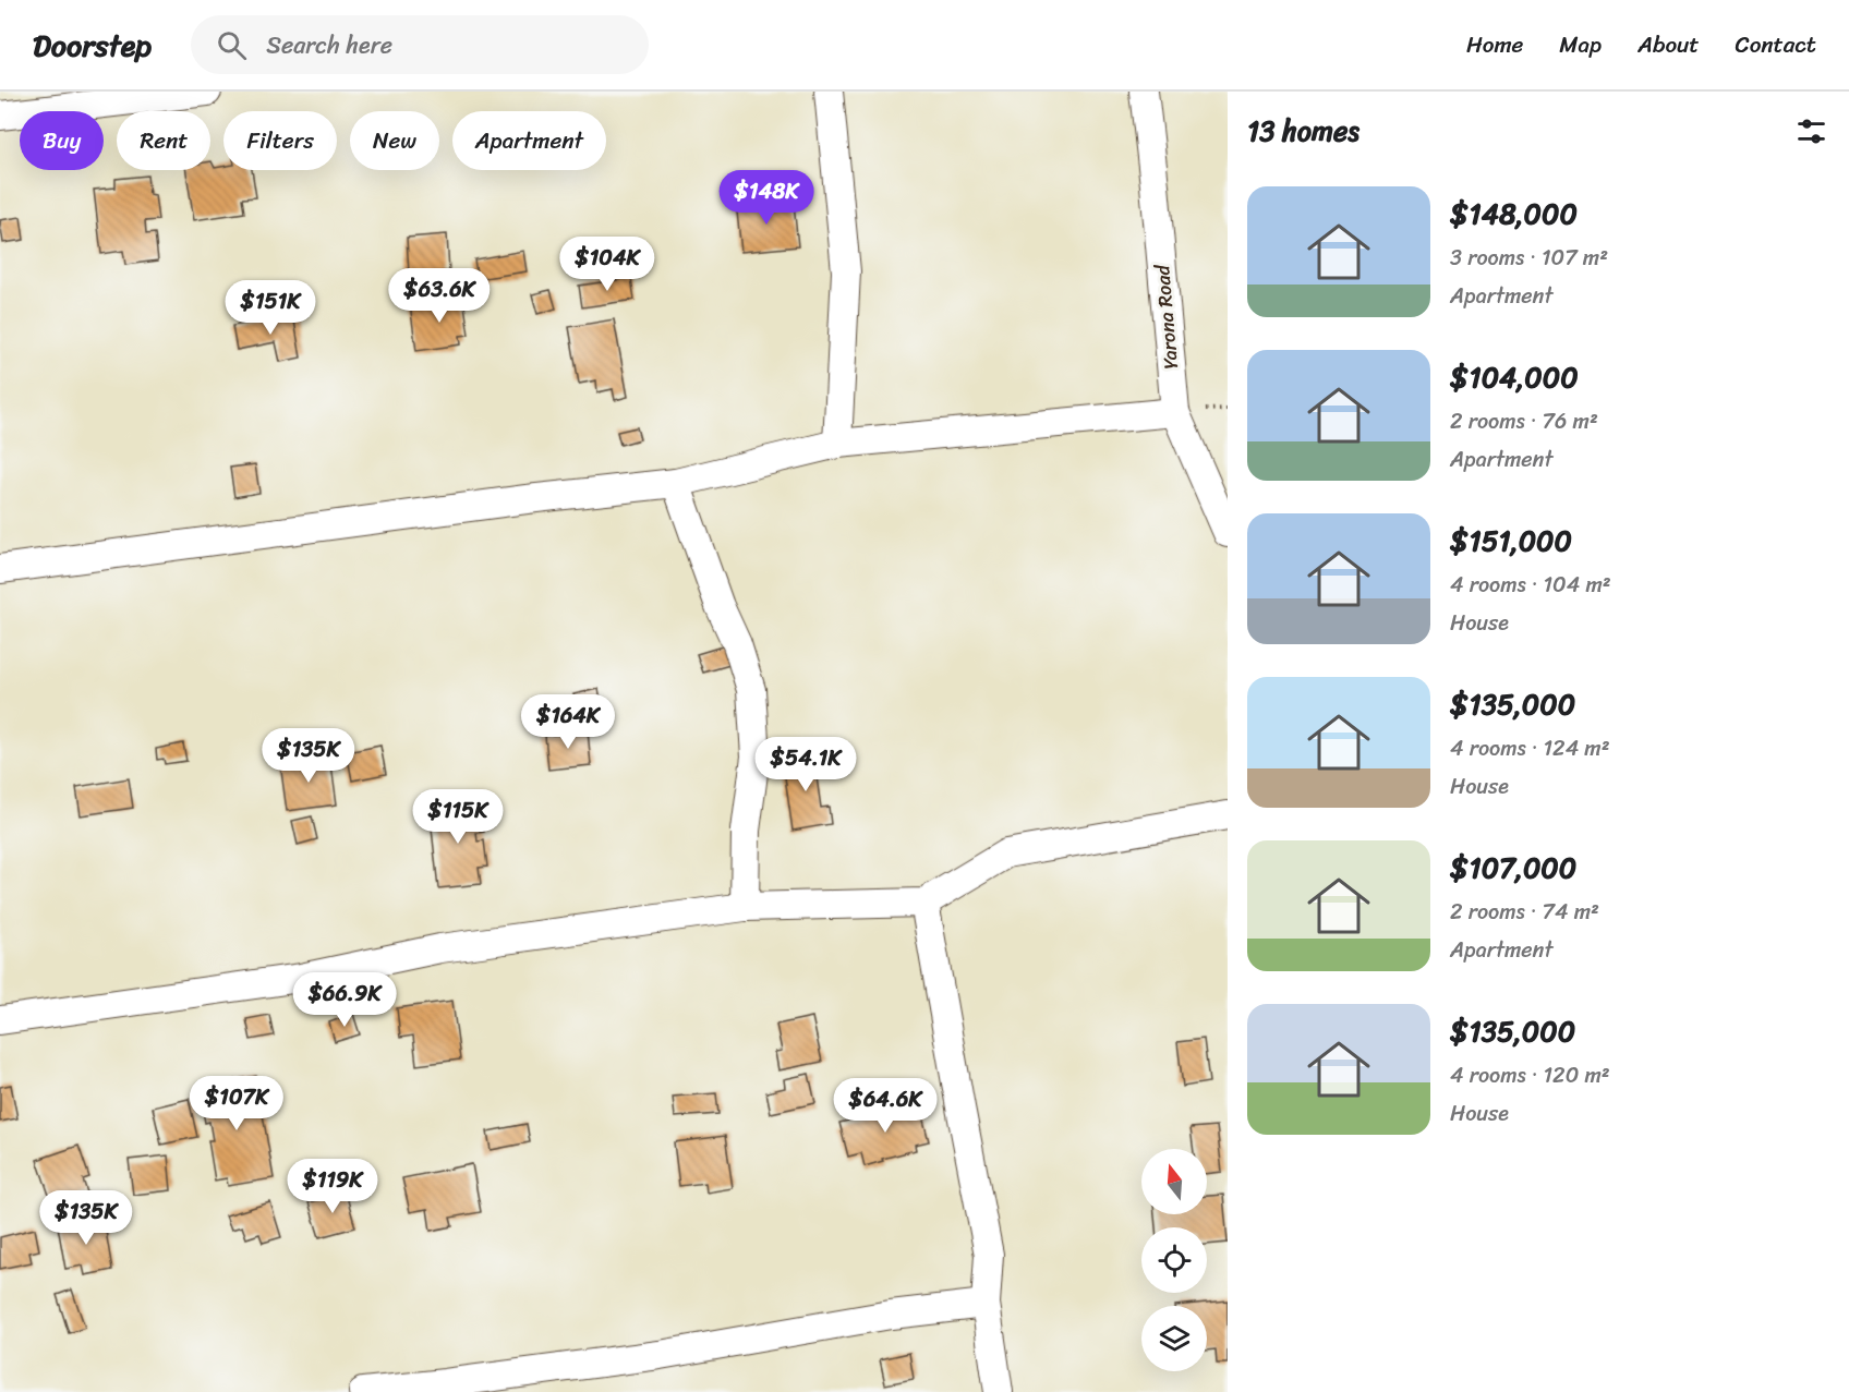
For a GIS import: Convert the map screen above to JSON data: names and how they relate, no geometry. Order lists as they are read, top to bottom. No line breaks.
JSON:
{"streets":{"street":["Yarona Road"]},"north":"top","page":{"header":"Doorstep","search":"Search here","nav":["Home","Map","About","Contact"],"heading":"13 homes","chip":["Buy","Rent","Filters","New","Apartment"],"price":["$148K","$104K","$63.6K","$151K","$164K","$135K","$54.1K","$115K","$66.9K","$107K","$64.6K","$119K","$135K"],"list":[{"name":"$148,000","note":"3 rooms · 107 m² · Apartment"},{"name":"$104,000","note":"2 rooms · 76 m² · Apartment"},{"name":"$151,000","note":"4 rooms · 104 m² · House"},{"name":"$135,000","note":"4 rooms · 124 m² · House"},{"name":"$107,000","note":"2 rooms · 74 m² · Apartment"},{"name":"$135,000","note":"4 rooms · 120 m² · House"}]}}
